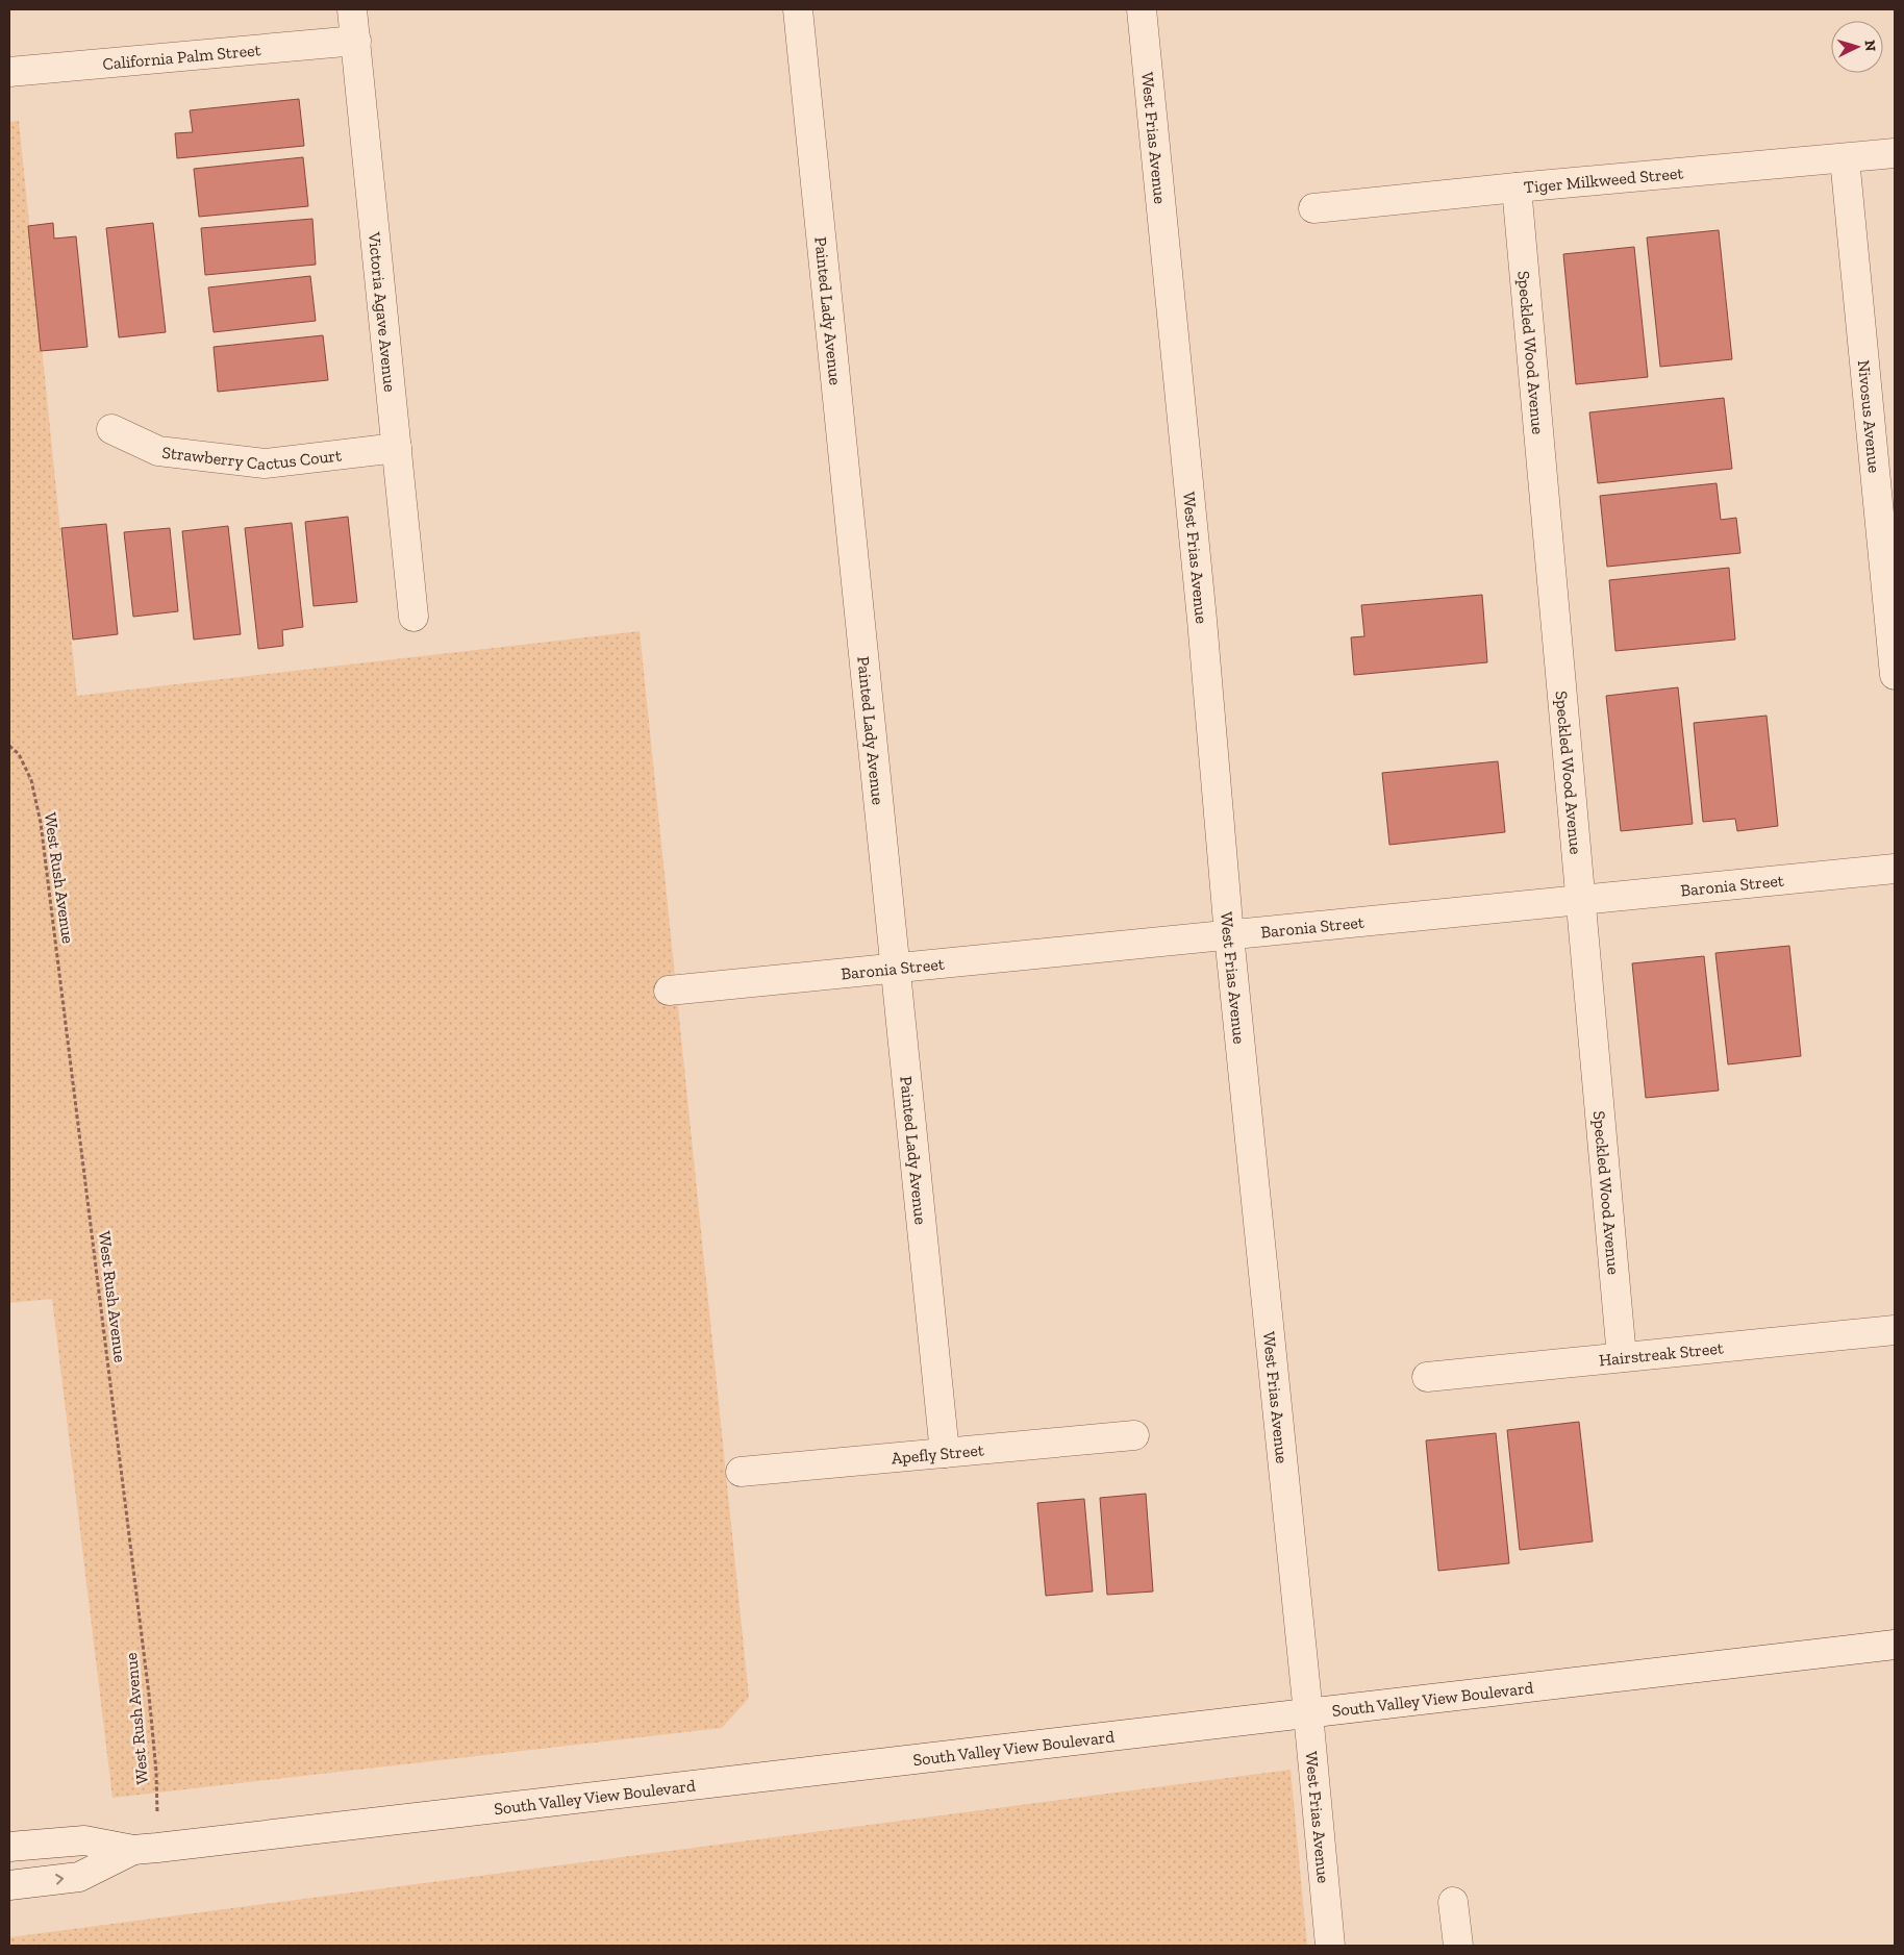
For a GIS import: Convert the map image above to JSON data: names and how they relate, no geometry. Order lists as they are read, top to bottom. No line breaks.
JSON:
{"streets":{"street":["California Palm Street","West Frias Avenue","Tiger Milkweed Street","Painted Lady Avenue","Victoria Agave Avenue","Speckled Wood Avenue","Nivosus Avenue","Strawberry Cactus Court","Baronia Street","Hairstreak Street","Apefly Street","South Valley View Boulevard"],"path":["West Rush Avenue"]},"crossings":[["California Palm Street","Victoria Agave Avenue"],["West Frias Avenue","Baronia Street"],["West Frias Avenue","South Valley View Boulevard"],["Tiger Milkweed Street","Speckled Wood Avenue"],["Tiger Milkweed Street","Nivosus Avenue"],["Painted Lady Avenue","Baronia Street"],["Painted Lady Avenue","Apefly Street"],["Victoria Agave Avenue","Strawberry Cactus Court"],["Speckled Wood Avenue","Baronia Street"],["Speckled Wood Avenue","Hairstreak Street"],["West Rush Avenue","South Valley View Boulevard"]],"north":"right"}
